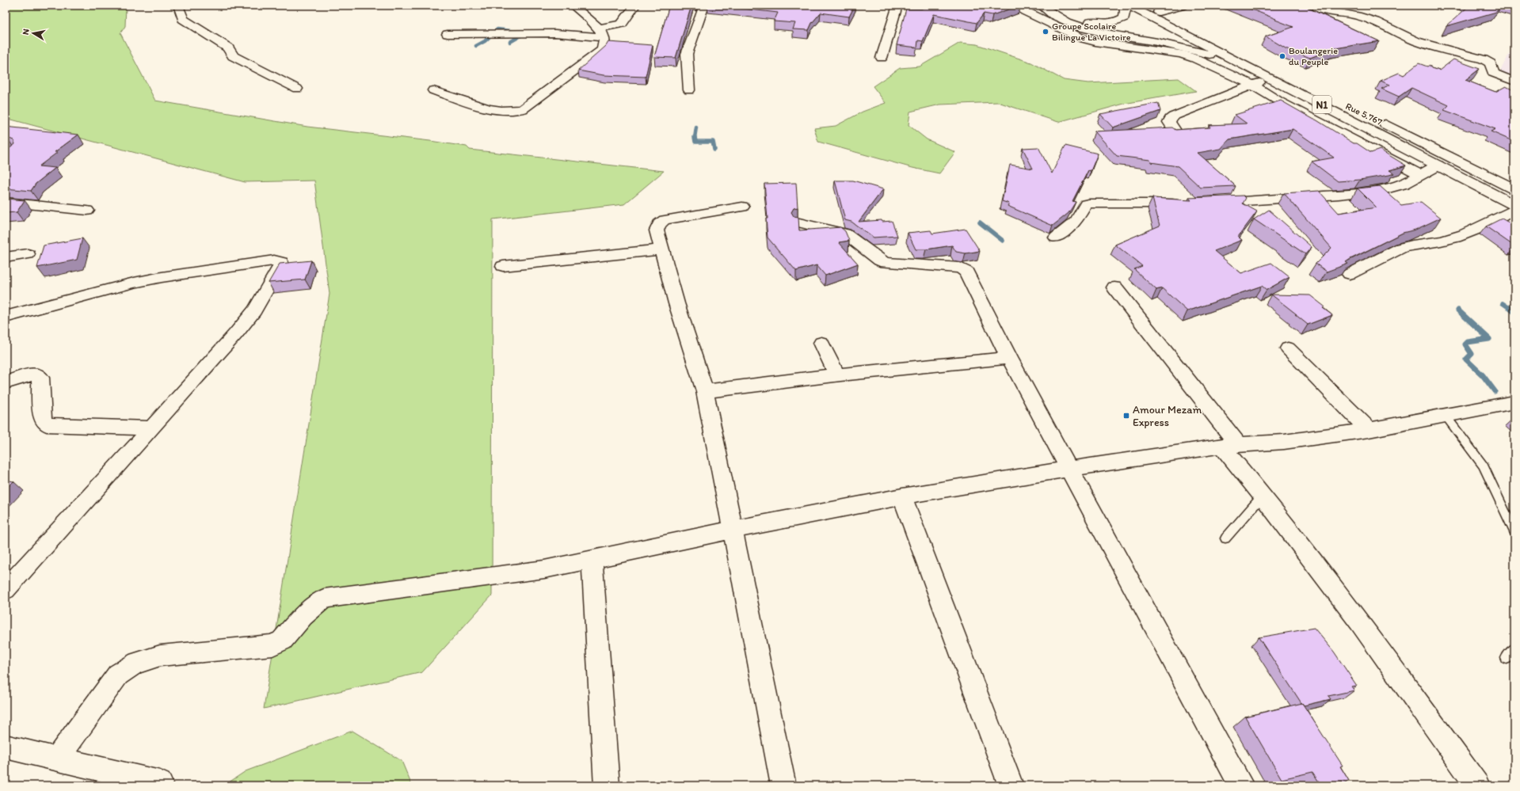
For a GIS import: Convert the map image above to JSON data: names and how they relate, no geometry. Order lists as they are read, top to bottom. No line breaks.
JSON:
{"streets":{"main road":["N1","Rue 5.767"]},"places":{"other":["Groupe Scolaire Bilingue La Victoire","Boulangerie du Peuple"],"transit":["Amour Mezam Express"]},"north":"left"}
